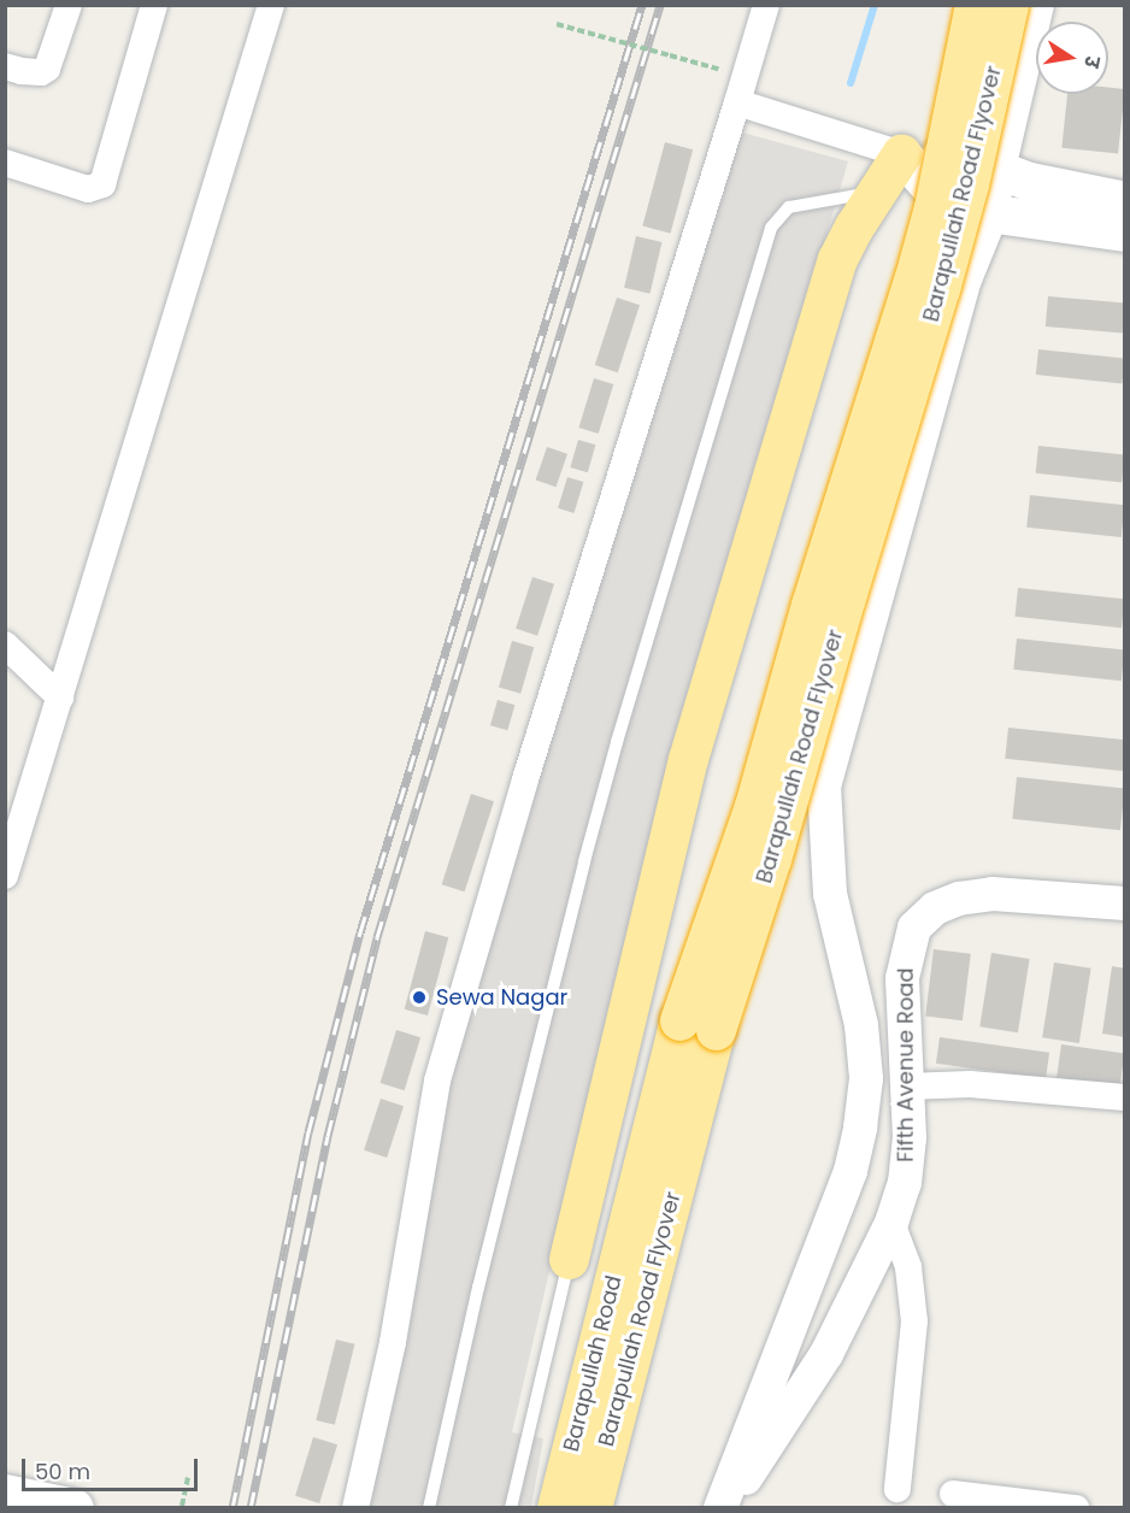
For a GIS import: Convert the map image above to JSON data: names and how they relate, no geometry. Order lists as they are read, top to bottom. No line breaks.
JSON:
{"streets":{"highway":["Barapullah Road Flyover","Barapullah Road"],"street":["Fifth Avenue Road"]},"crossings":[["Barapullah Road Flyover","Barapullah Road"]],"places":["Sewa Nagar"],"scale_bar":"50 m","north":"right"}
